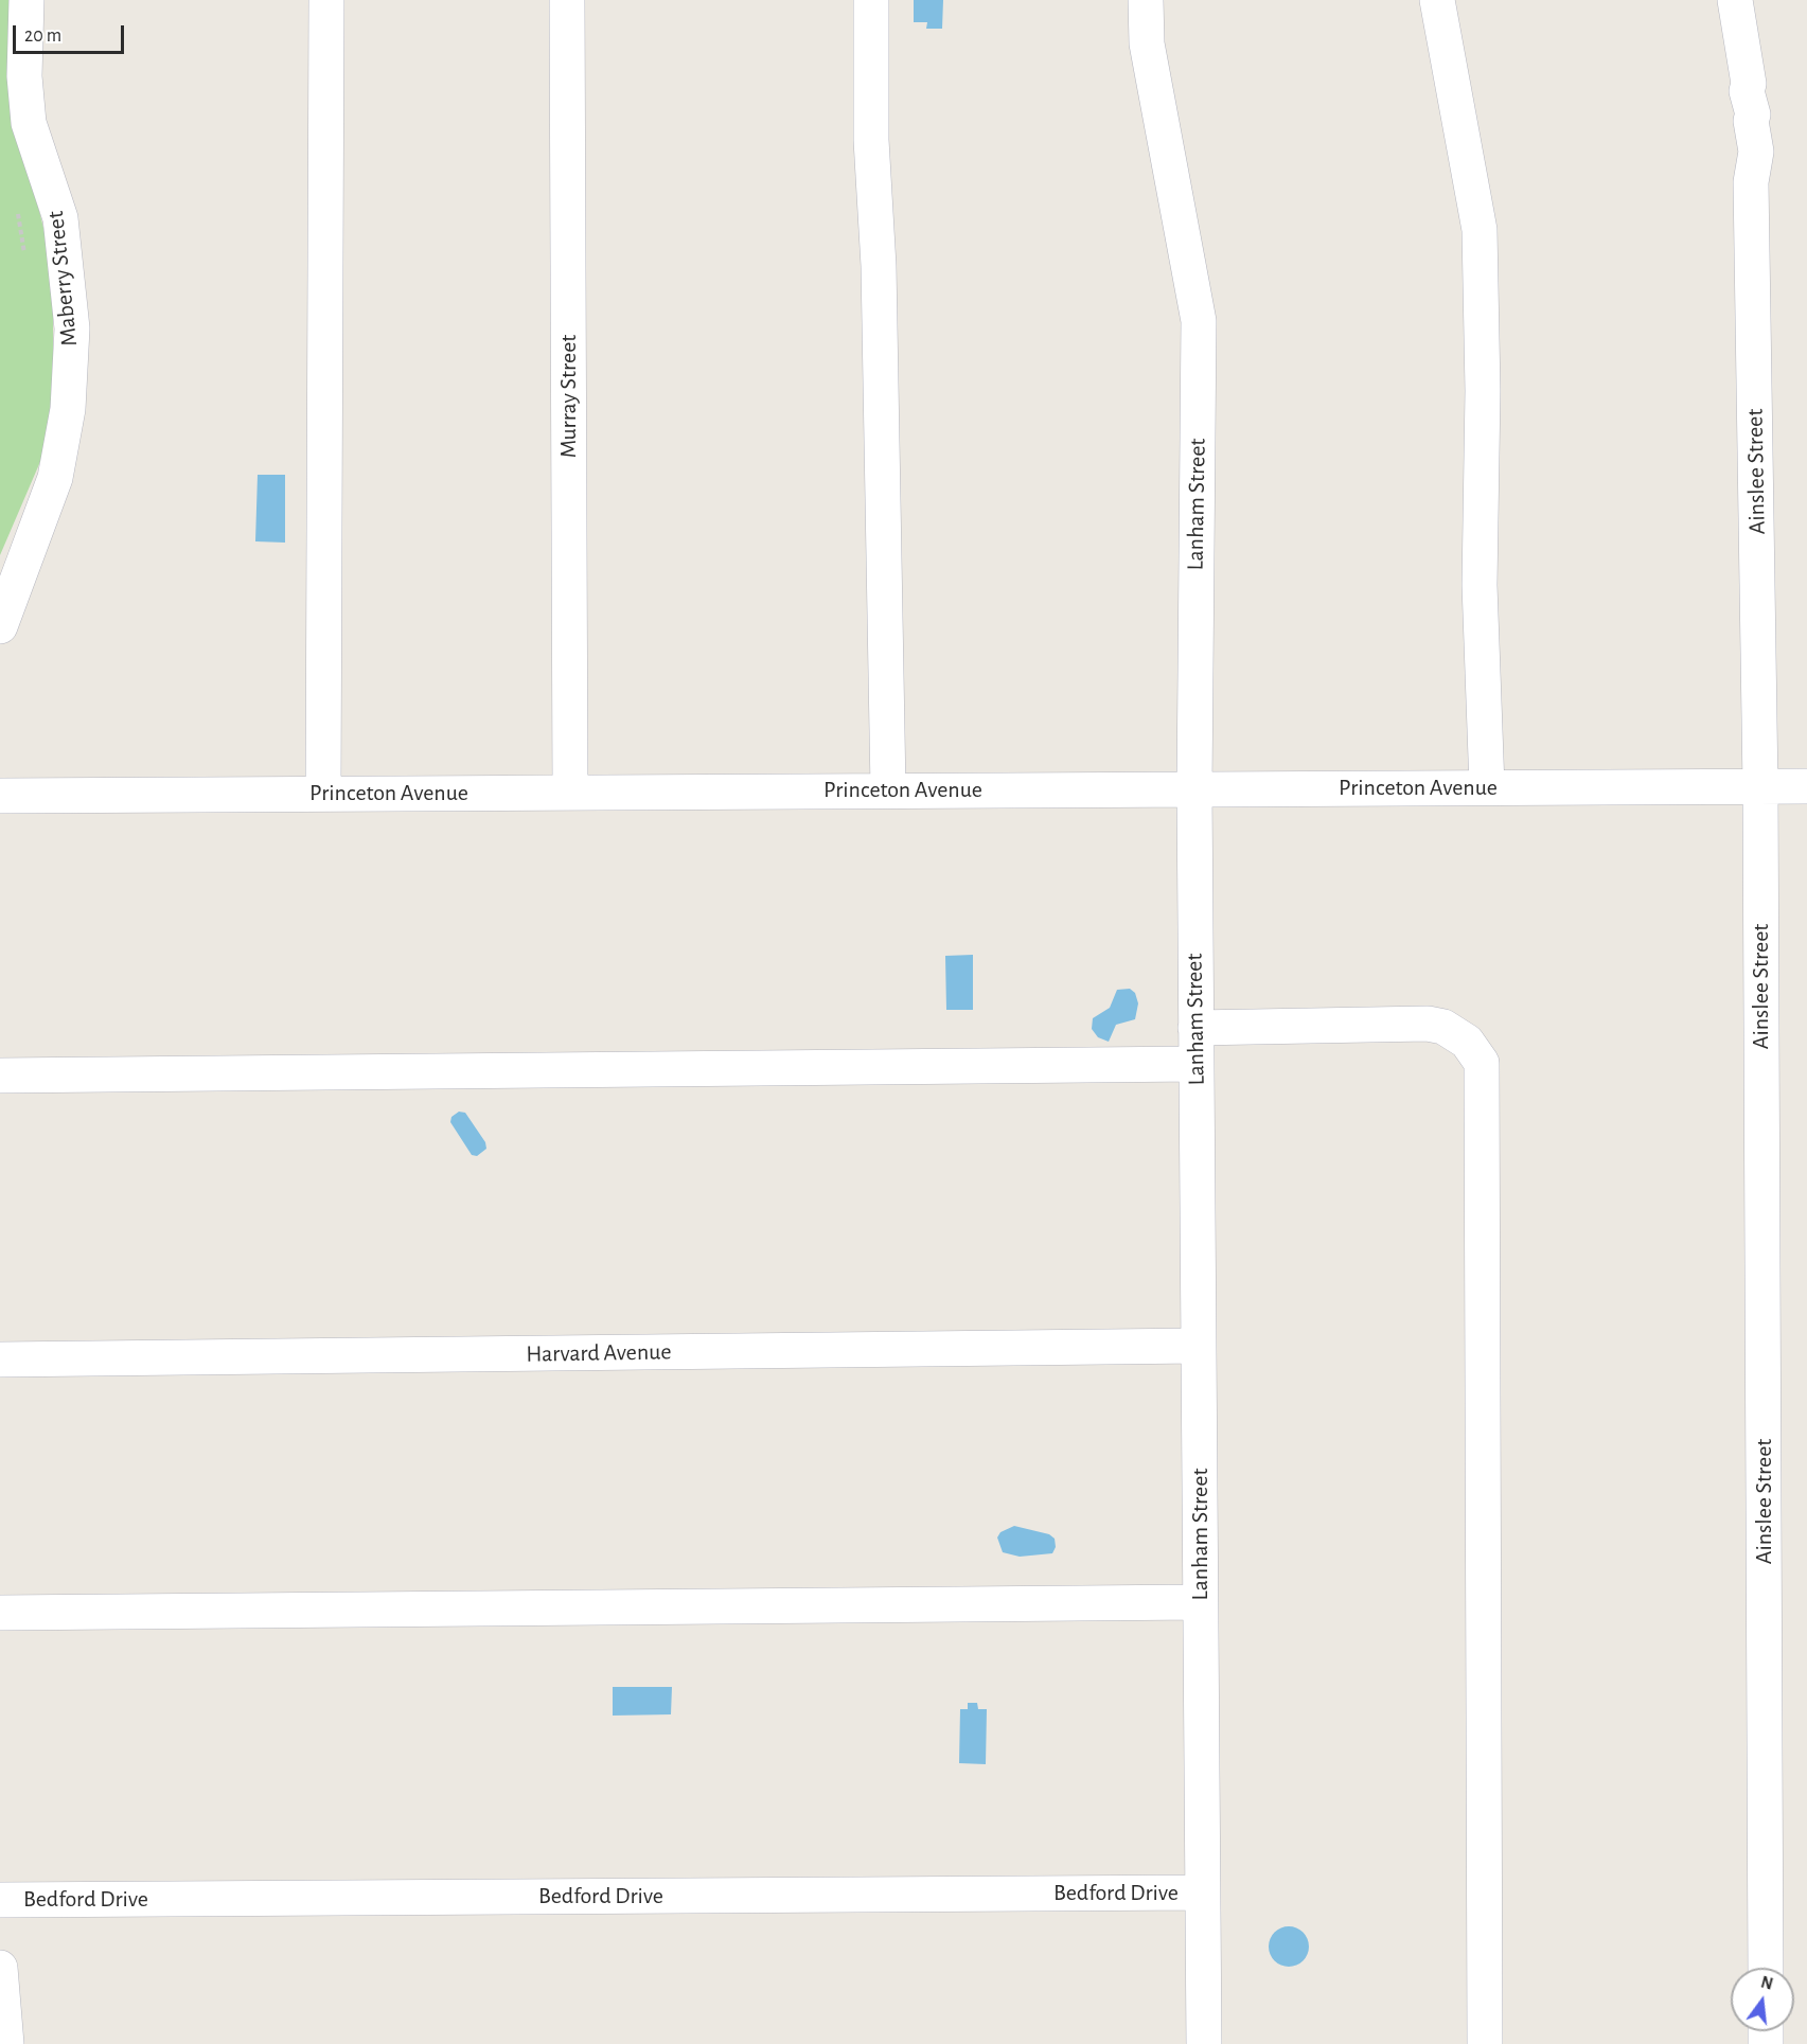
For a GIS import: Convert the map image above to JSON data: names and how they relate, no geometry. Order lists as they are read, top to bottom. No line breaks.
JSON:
{"streets":{"street":["Maberry Street","Murray Street","Ainslee Street","Lanham Street","Princeton Avenue","Harvard Avenue","Bedford Drive"]},"crossings":[["Murray Street","Princeton Avenue"],["Ainslee Street","Princeton Avenue"],["Lanham Street","Princeton Avenue"],["Lanham Street","Harvard Avenue"],["Lanham Street","Bedford Drive"]],"scale_bar":"20 m","north":"top"}
